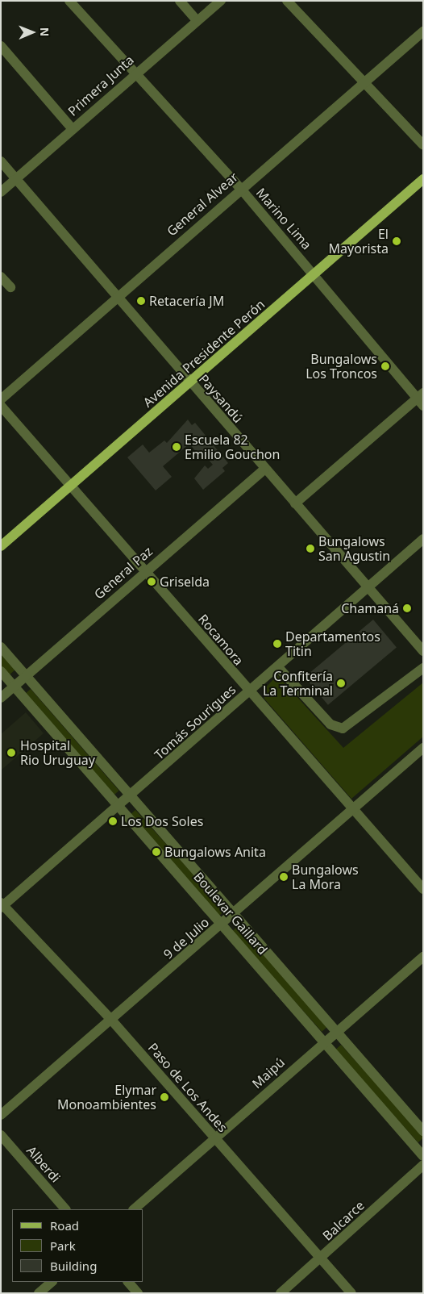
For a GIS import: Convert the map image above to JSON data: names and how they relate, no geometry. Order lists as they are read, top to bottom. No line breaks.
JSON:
{"streets":{"main road":["Avenida Presidente Perón"],"street":["Primera Junta","General Alvear","Marino Lima","Paysandú","General Paz","Rocamora","Tomás Sourigues","Boulevar Gaillard","9 de Julio","Maipú","Paso de Los Andes","Alberdi","Balcarce"]},"crossings":[["Primera Junta","Marino Lima"],["Primera Junta","Paysandú"],["General Alvear","Marino Lima"],["General Alvear","Paysandú"],["Marino Lima","Avenida Presidente Perón"],["Avenida Presidente Perón","Paysandú"],["Avenida Presidente Perón","Rocamora"],["Paysandú","General Paz"],["Paysandú","Tomás Sourigues"],["General Paz","Rocamora"],["General Paz","Boulevar Gaillard"],["Rocamora","Tomás Sourigues"],["Rocamora","9 de Julio"],["Tomás Sourigues","Boulevar Gaillard"],["Tomás Sourigues","Paso de Los Andes"],["Boulevar Gaillard","9 de Julio"],["Boulevar Gaillard","Maipú"],["9 de Julio","Paso de Los Andes"],["Maipú","Paso de Los Andes"],["Paso de Los Andes","Balcarce"]],"places":["El Mayorista","Retacería JM","Bungalows Los Troncos","Escuela 82 Emilio Gouchon","Bungalows San Agustin","Griselda","Chamaná","Departamentos Titin","Confitería La Terminal","Hospital Rio Uruguay","Los Dos Soles","Bungalows Anita","Bungalows La Mora","Elymar Monoambientes"],"legend":["Road","Park","Building"],"north":"right"}
